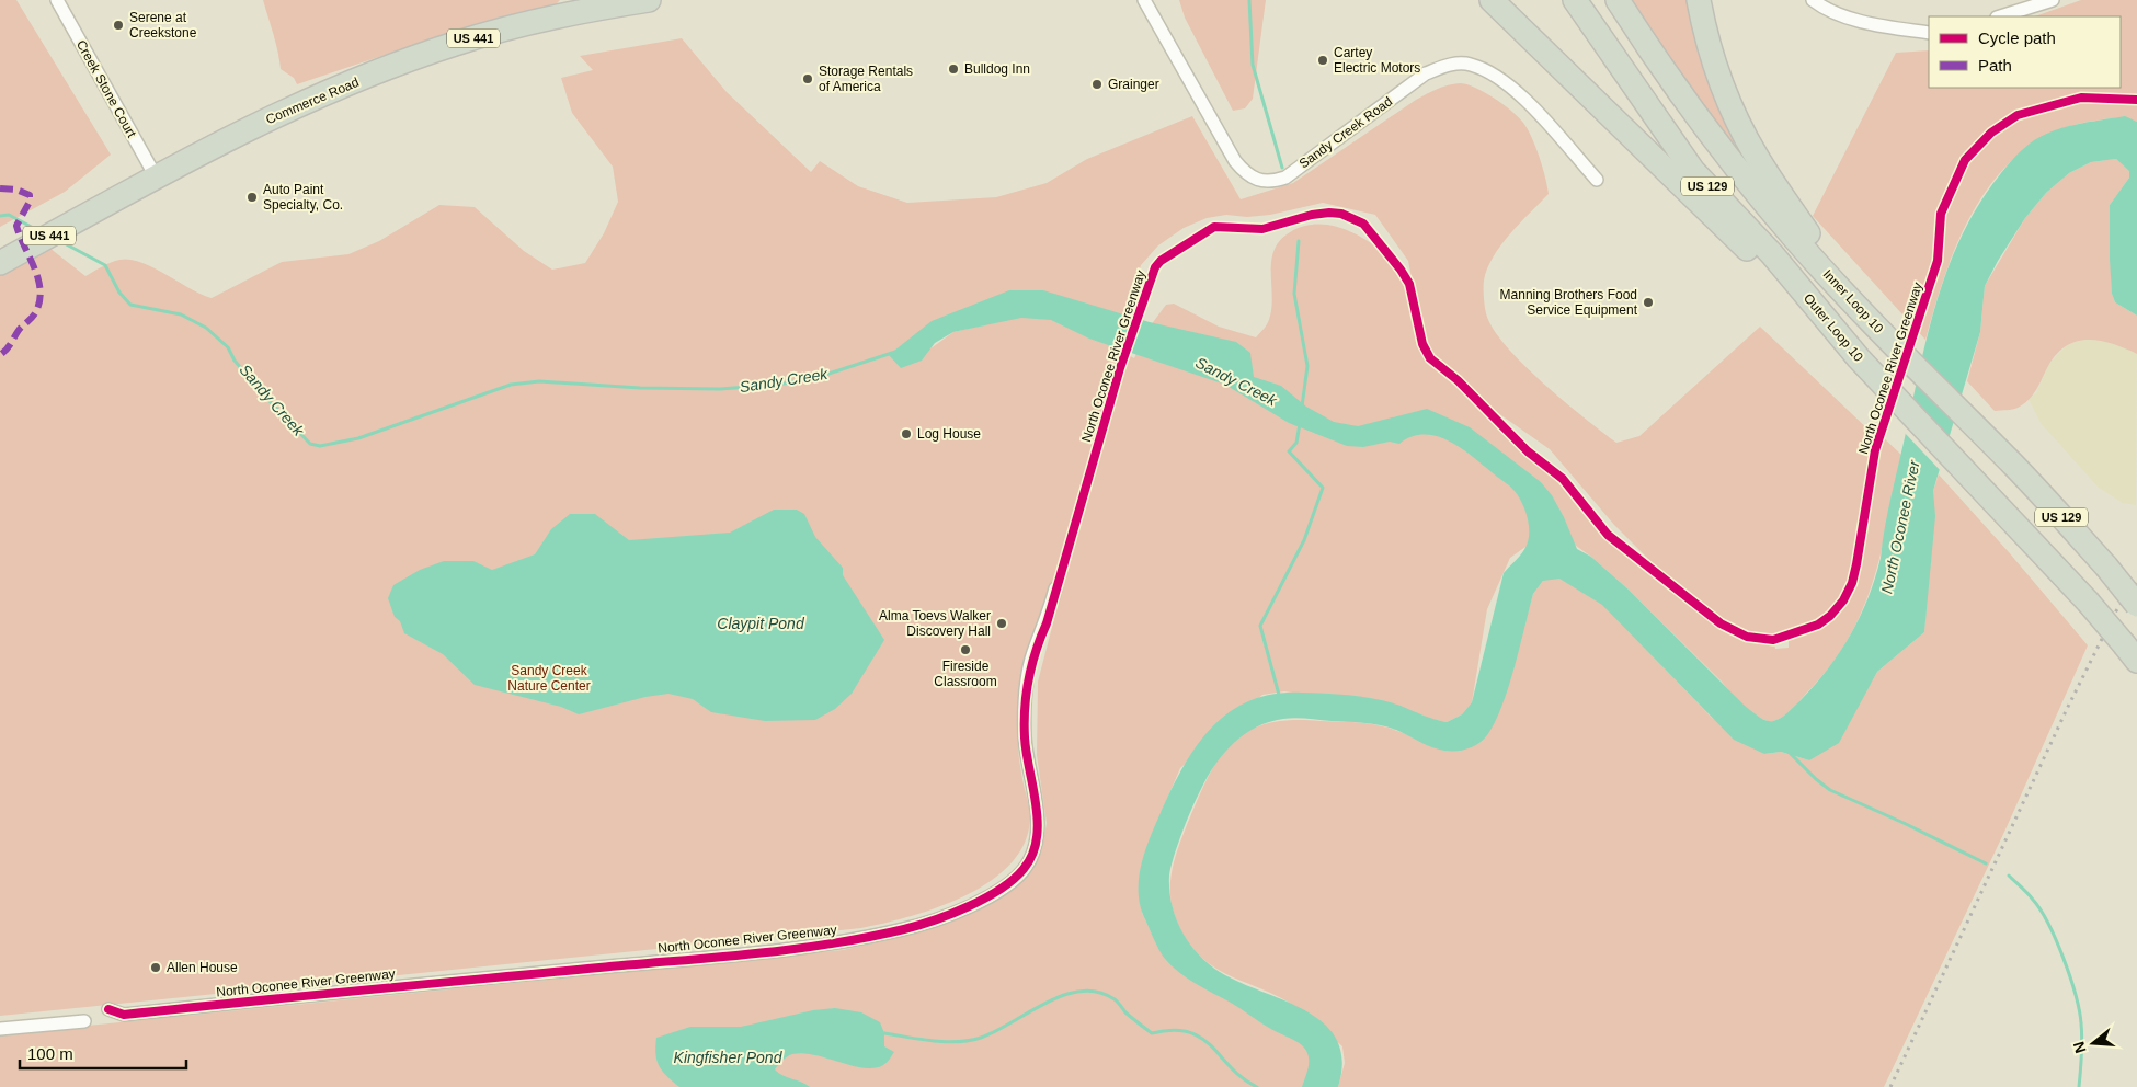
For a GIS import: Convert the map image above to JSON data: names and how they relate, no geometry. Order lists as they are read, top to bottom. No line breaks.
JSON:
{"streets":{"highway":["US 441","Commerce Road","US 129","Inner Loop 10","Outer Loop 10"],"street":["Creek Stone Court","Sandy Creek Road","North Oconee River Greenway"]},"crossings":[["Creek Stone Court","Commerce Road"]],"water":["Sandy Creek","North Oconee River","Claypit Pond","Kingfisher Pond"],"parks":["Sandy Creek Nature Center"],"places":["Serene at Creekstone","Cartey Electric Motors","Bulldog Inn","Storage Rentals of America","Grainger","Auto Paint Specialty, Co.","Manning Brothers Food Service Equipment","Log House","Alma Toevs Walker Discovery Hall","Fireside Classroom","Allen House"],"legend":["Cycle path","Path"],"scale_bar":"100 m","north":"left"}
